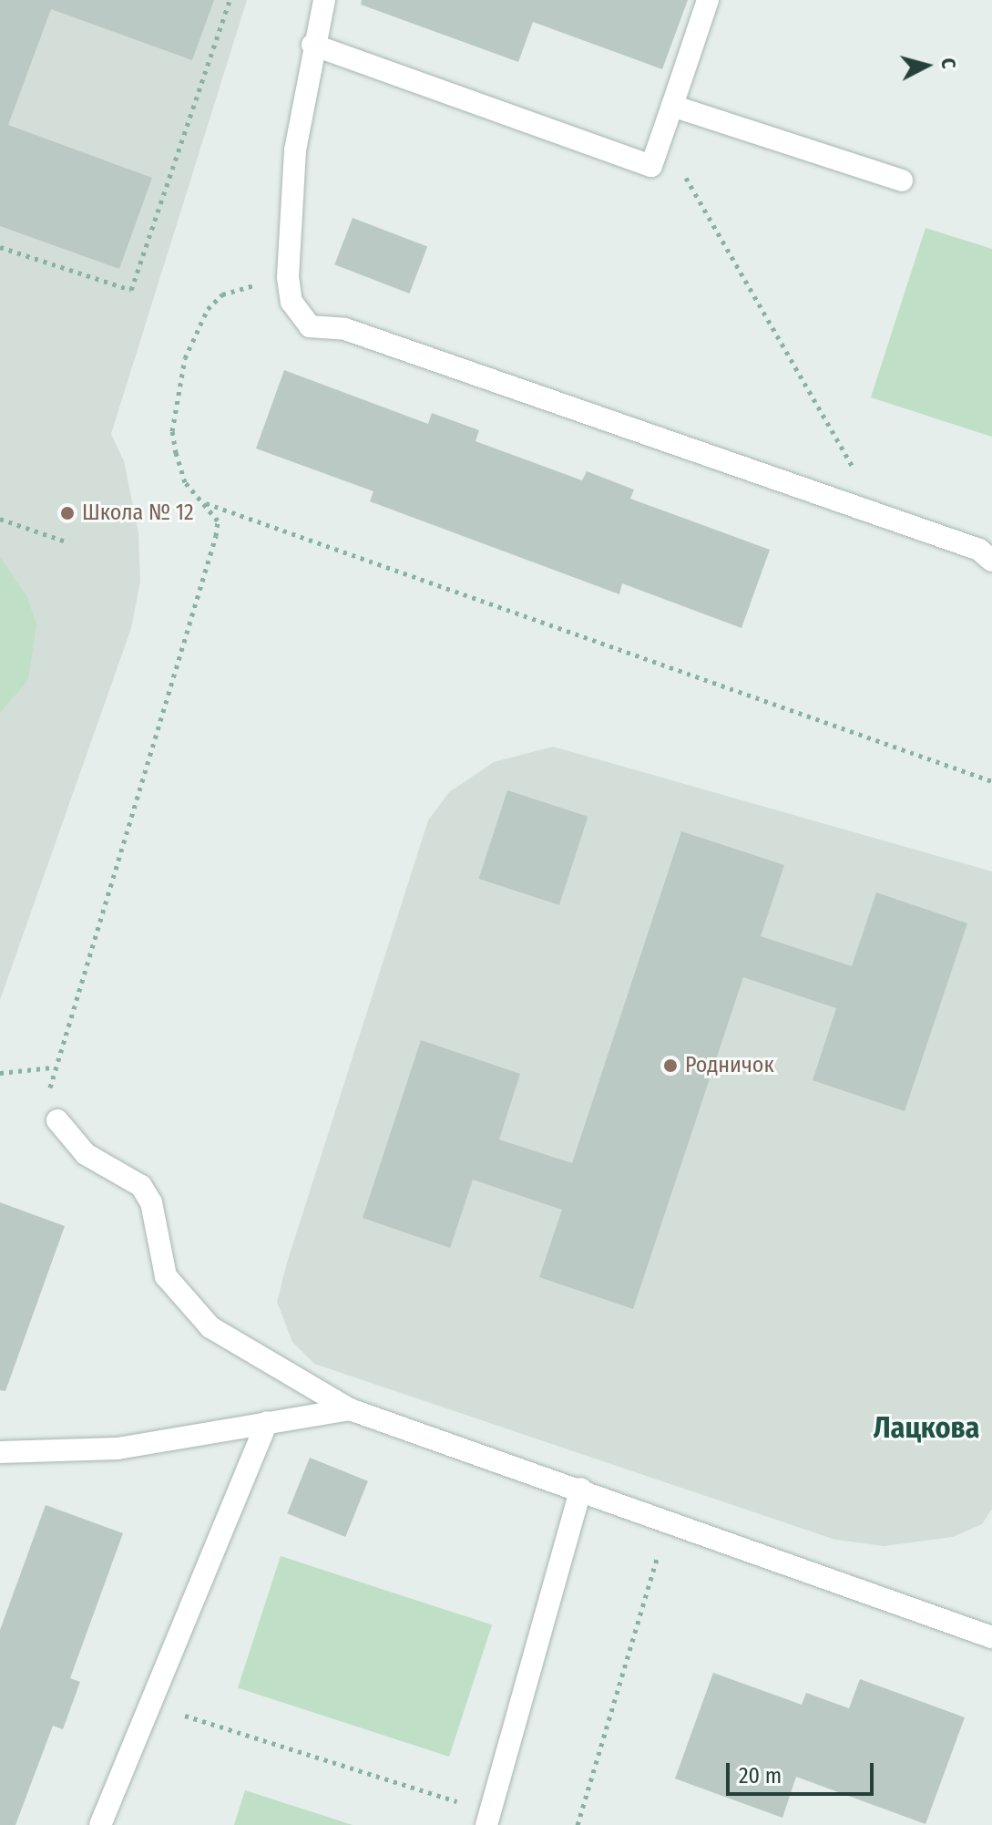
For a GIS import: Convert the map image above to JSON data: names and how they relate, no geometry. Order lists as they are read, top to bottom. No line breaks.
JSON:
{"districts":["Лацкова"],"places":["Школа № 12","Родничок"],"scale_bar":"20 m","north":"right"}
